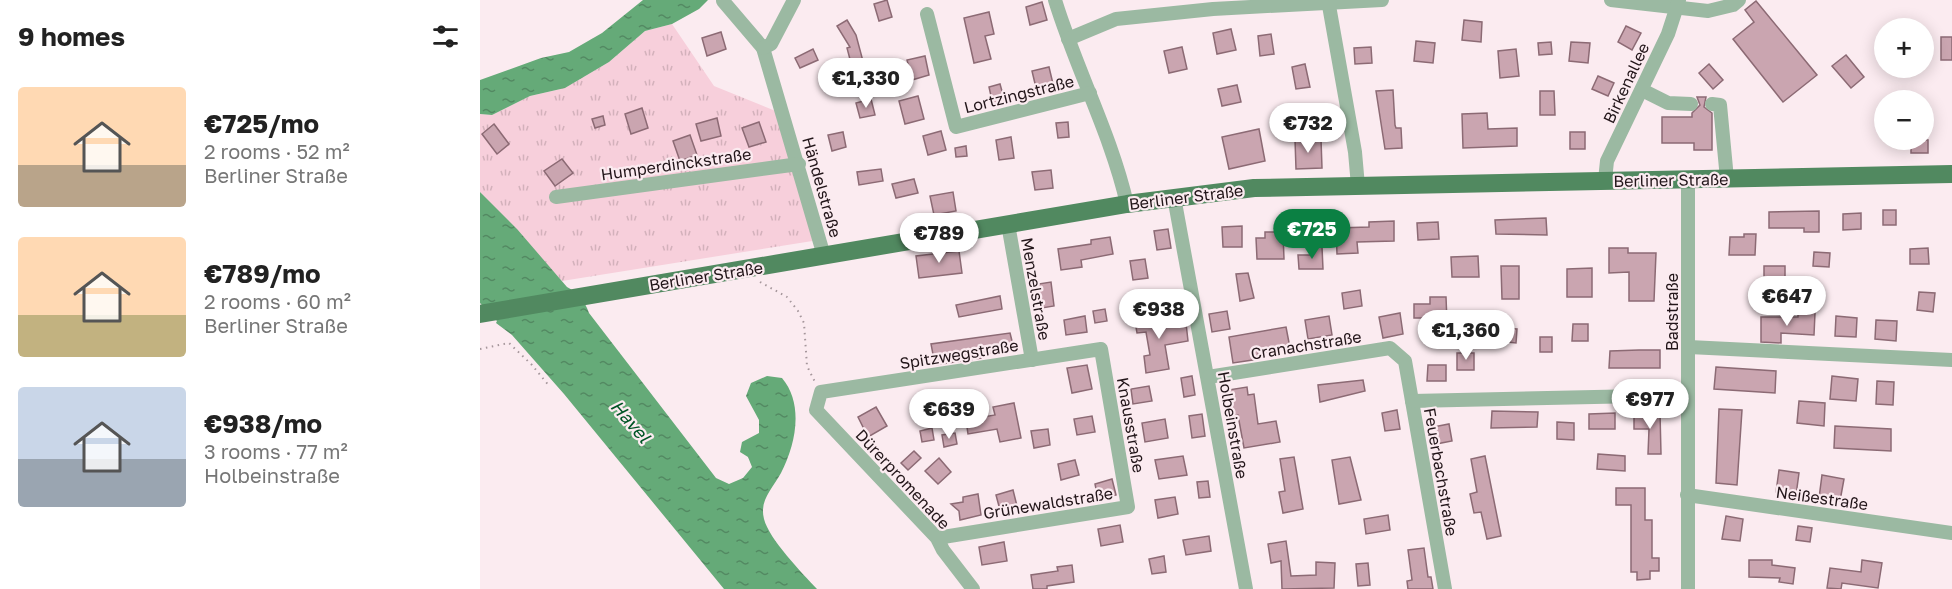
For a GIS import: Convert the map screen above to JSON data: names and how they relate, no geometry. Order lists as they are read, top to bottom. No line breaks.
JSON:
{"streets":{"main road":["Berliner Straße"],"street":["Birkenallee","Lortzingstraße","Humperdinckstraße","Händelstraße","Menzelstraße","Badstraße","Cranachstraße","Spitzwegstraße","Knausstraße","Holbeinstraße","Feuerbachstraße","Dürerpromenade","Neißestraße","Grünewaldstraße"]},"crossings":[["Birkenallee","Berliner Straße"],["Humperdinckstraße","Händelstraße"],["Berliner Straße","Händelstraße"],["Berliner Straße","Menzelstraße"],["Berliner Straße","Badstraße"],["Berliner Straße","Holbeinstraße"],["Menzelstraße","Spitzwegstraße"],["Badstraße","Neißestraße"],["Cranachstraße","Holbeinstraße"],["Cranachstraße","Feuerbachstraße"],["Spitzwegstraße","Knausstraße"],["Spitzwegstraße","Dürerpromenade"],["Knausstraße","Grünewaldstraße"],["Dürerpromenade","Grünewaldstraße"]],"water":["Havel"],"page":{"heading":"9 homes","map_buttons":["+","−"],"price":["€1,330","€732","€725","€789","€647","€938","€1,360","€977","€639"],"list":[{"name":"€725/mo","note":"2 rooms · 52 m² · Berliner Straße"},{"name":"€789/mo","note":"2 rooms · 60 m² · Berliner Straße"},{"name":"€938/mo","note":"3 rooms · 77 m² · Holbeinstraße"}]}}
